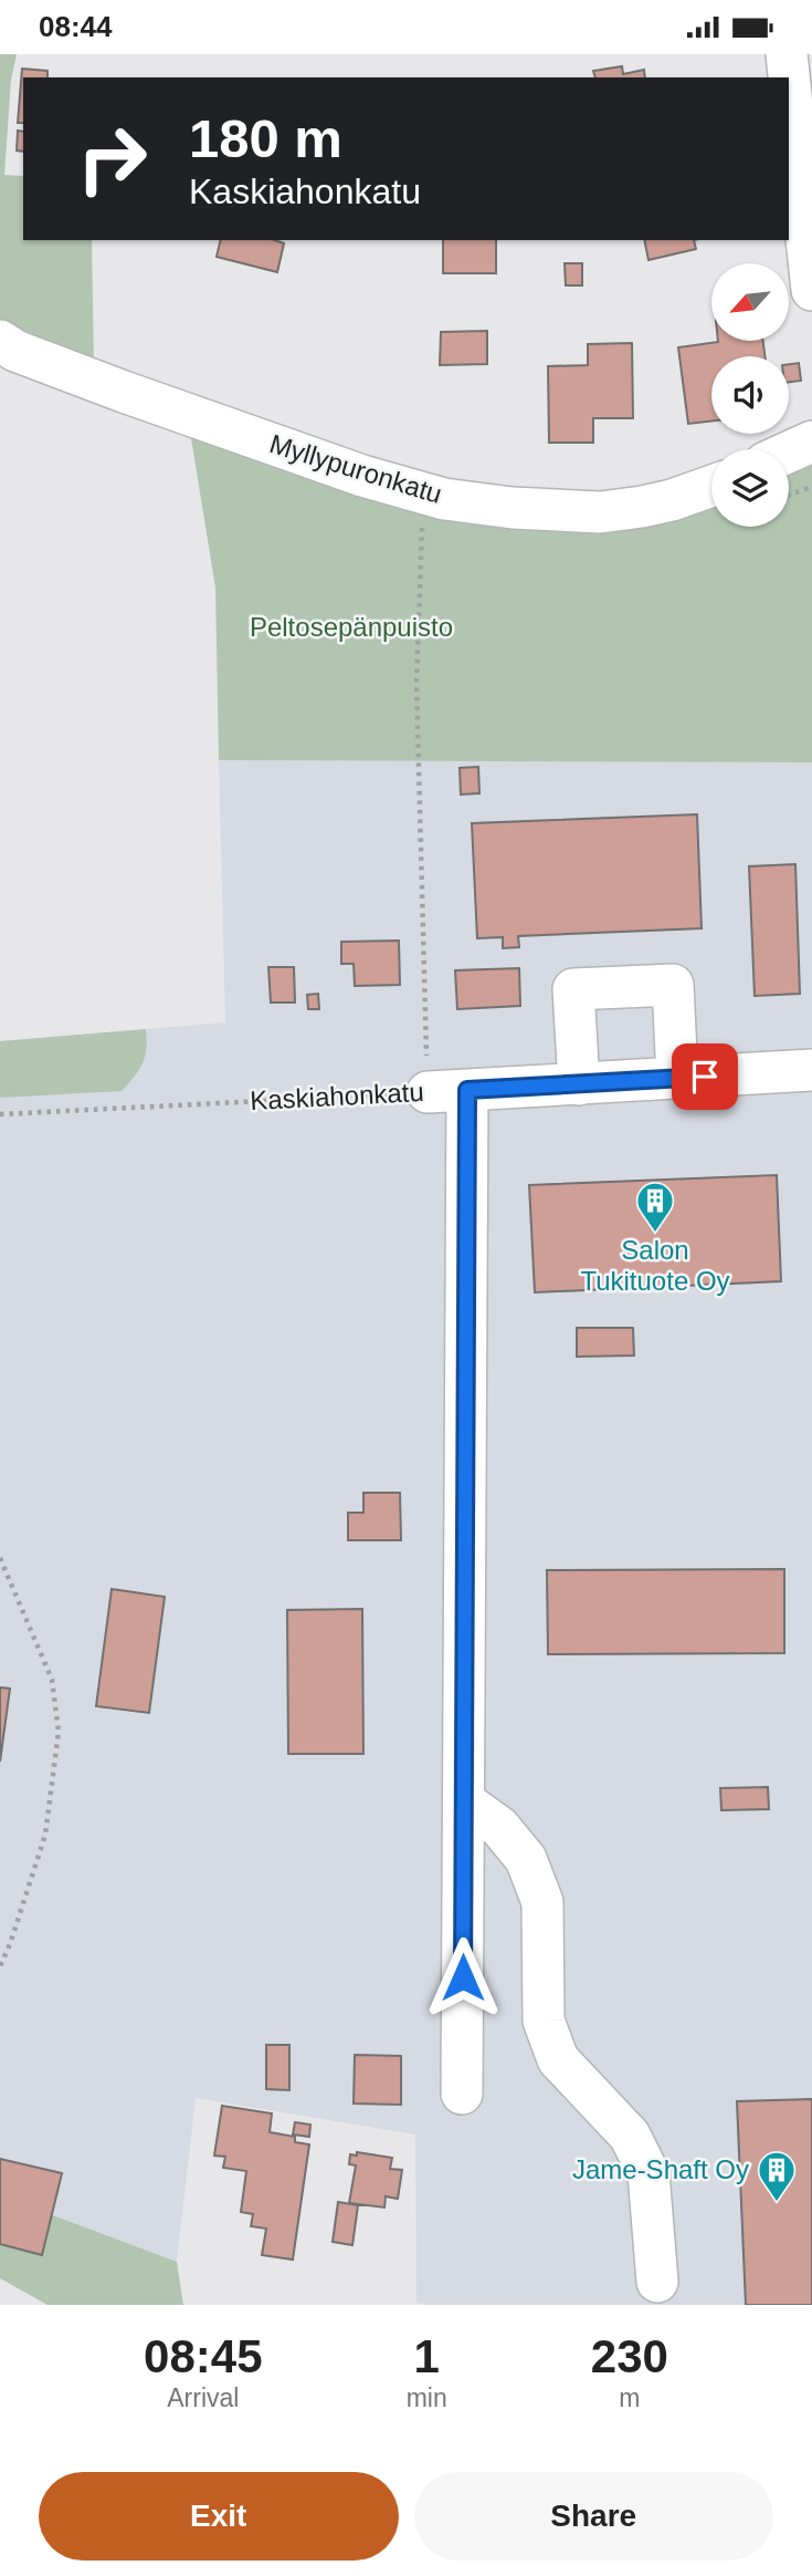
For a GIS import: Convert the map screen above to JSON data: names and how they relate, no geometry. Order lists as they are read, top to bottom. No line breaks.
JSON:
{"streets":{"street":["Myllypuronkatu","Kaskiahonkatu"]},"parks":["Peltosepänpuisto"],"places":{"building":["Salon Tukituote Oy","Jame-Shaft Oy"]},"north":"bottom left","page":{"status":"08:44","turn":["180 m","Kaskiahonkatu"],"eta":["08:45","Arrival","1","min","230","m"],"buttons":["Exit","Share"]}}
